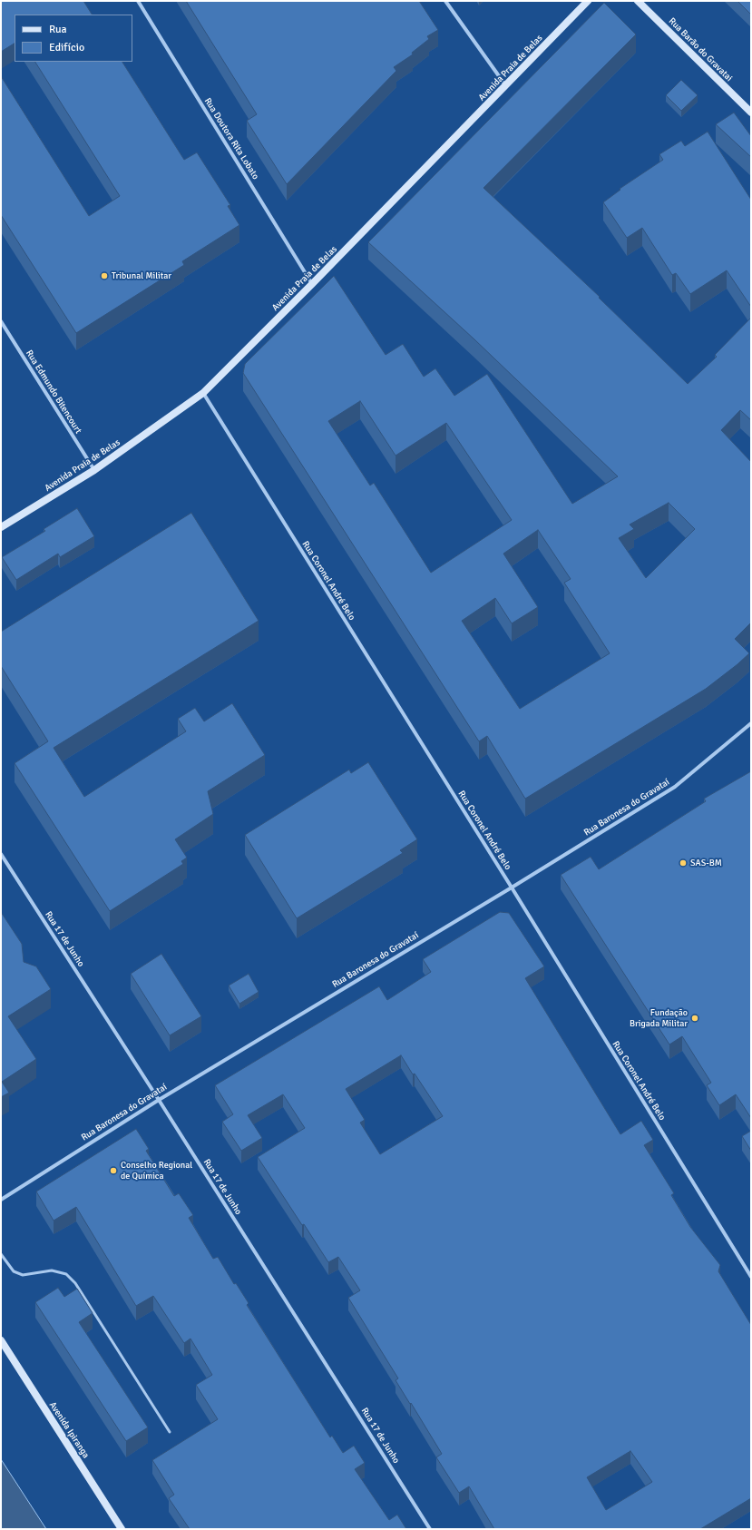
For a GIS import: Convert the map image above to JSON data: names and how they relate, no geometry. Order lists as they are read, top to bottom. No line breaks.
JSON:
{"streets":{"main road":["Rua Barão do Gravatai","Avenida Praia de Belas","Avenida Ipiranga"],"street":["Rua Doutora Rita Lobato","Rua Edmundo Bitencourt","Rua Coronel André Belo","Rua Baronesa do Gravataí","Rua 17 de Junho"]},"crossings":[["Avenida Praia de Belas","Rua Doutora Rita Lobato"],["Avenida Praia de Belas","Rua Edmundo Bitencourt"],["Avenida Praia de Belas","Rua Coronel André Belo"],["Rua Coronel André Belo","Rua Baronesa do Gravataí"],["Rua Baronesa do Gravataí","Rua 17 de Junho"]],"places":["Tribunal Militar","SAS-BM","Fundação Brigada Militar","Conselho Regional de Química"],"legend":["Rua","Edifício"]}
